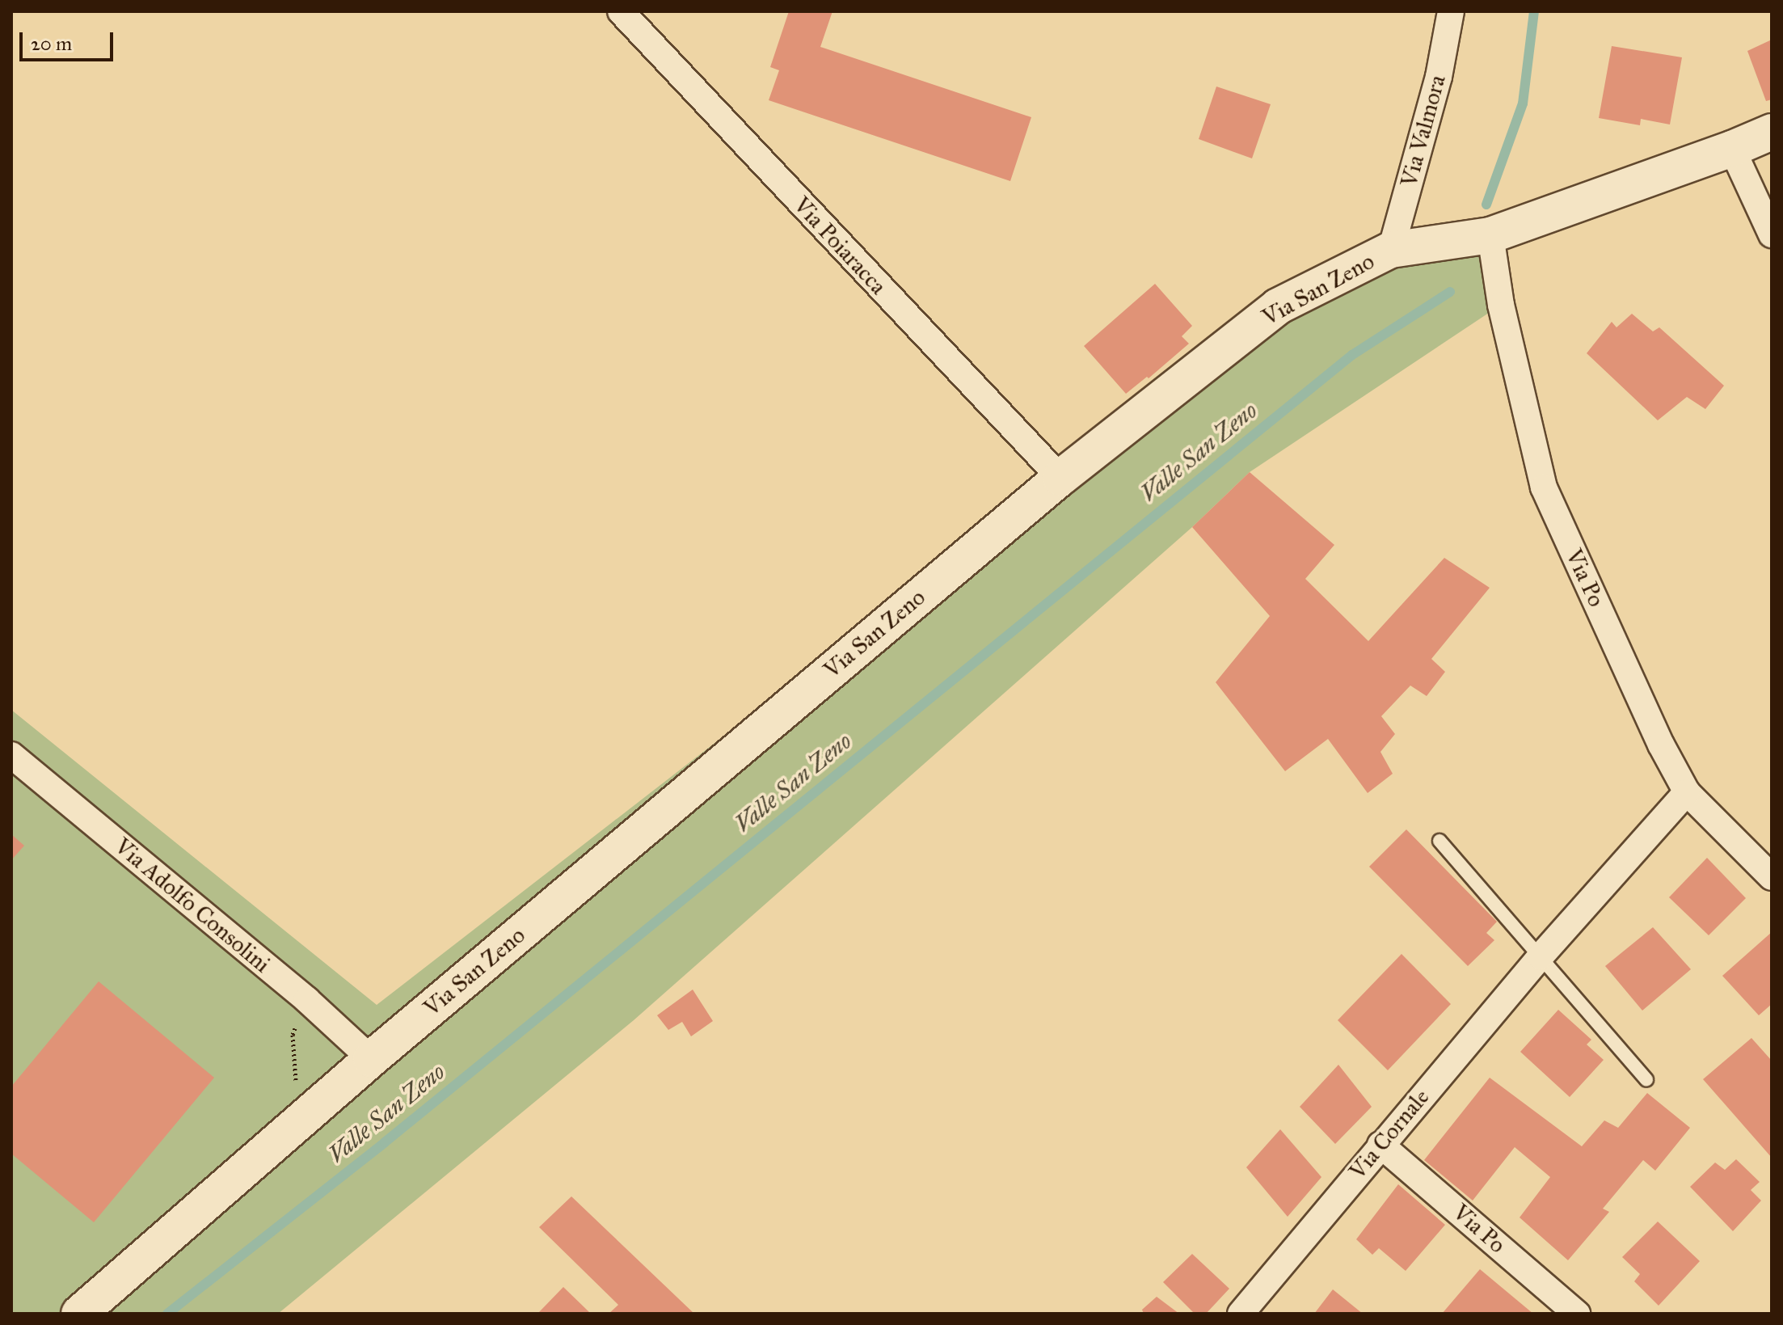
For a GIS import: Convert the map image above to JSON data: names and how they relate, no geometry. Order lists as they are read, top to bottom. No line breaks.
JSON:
{"streets":{"street":["Via Valmora","Via Poiaracca","Via San Zeno","Via Po","Via Adolfo Consolini","Via Cornale"]},"crossings":[["Via Valmora","Via San Zeno"],["Via Poiaracca","Via San Zeno"],["Via San Zeno","Via Po"],["Via San Zeno","Via Adolfo Consolini"],["Via Po","Via Cornale"]],"water":["Valle San Zeno"],"scale_bar":"20 m"}
